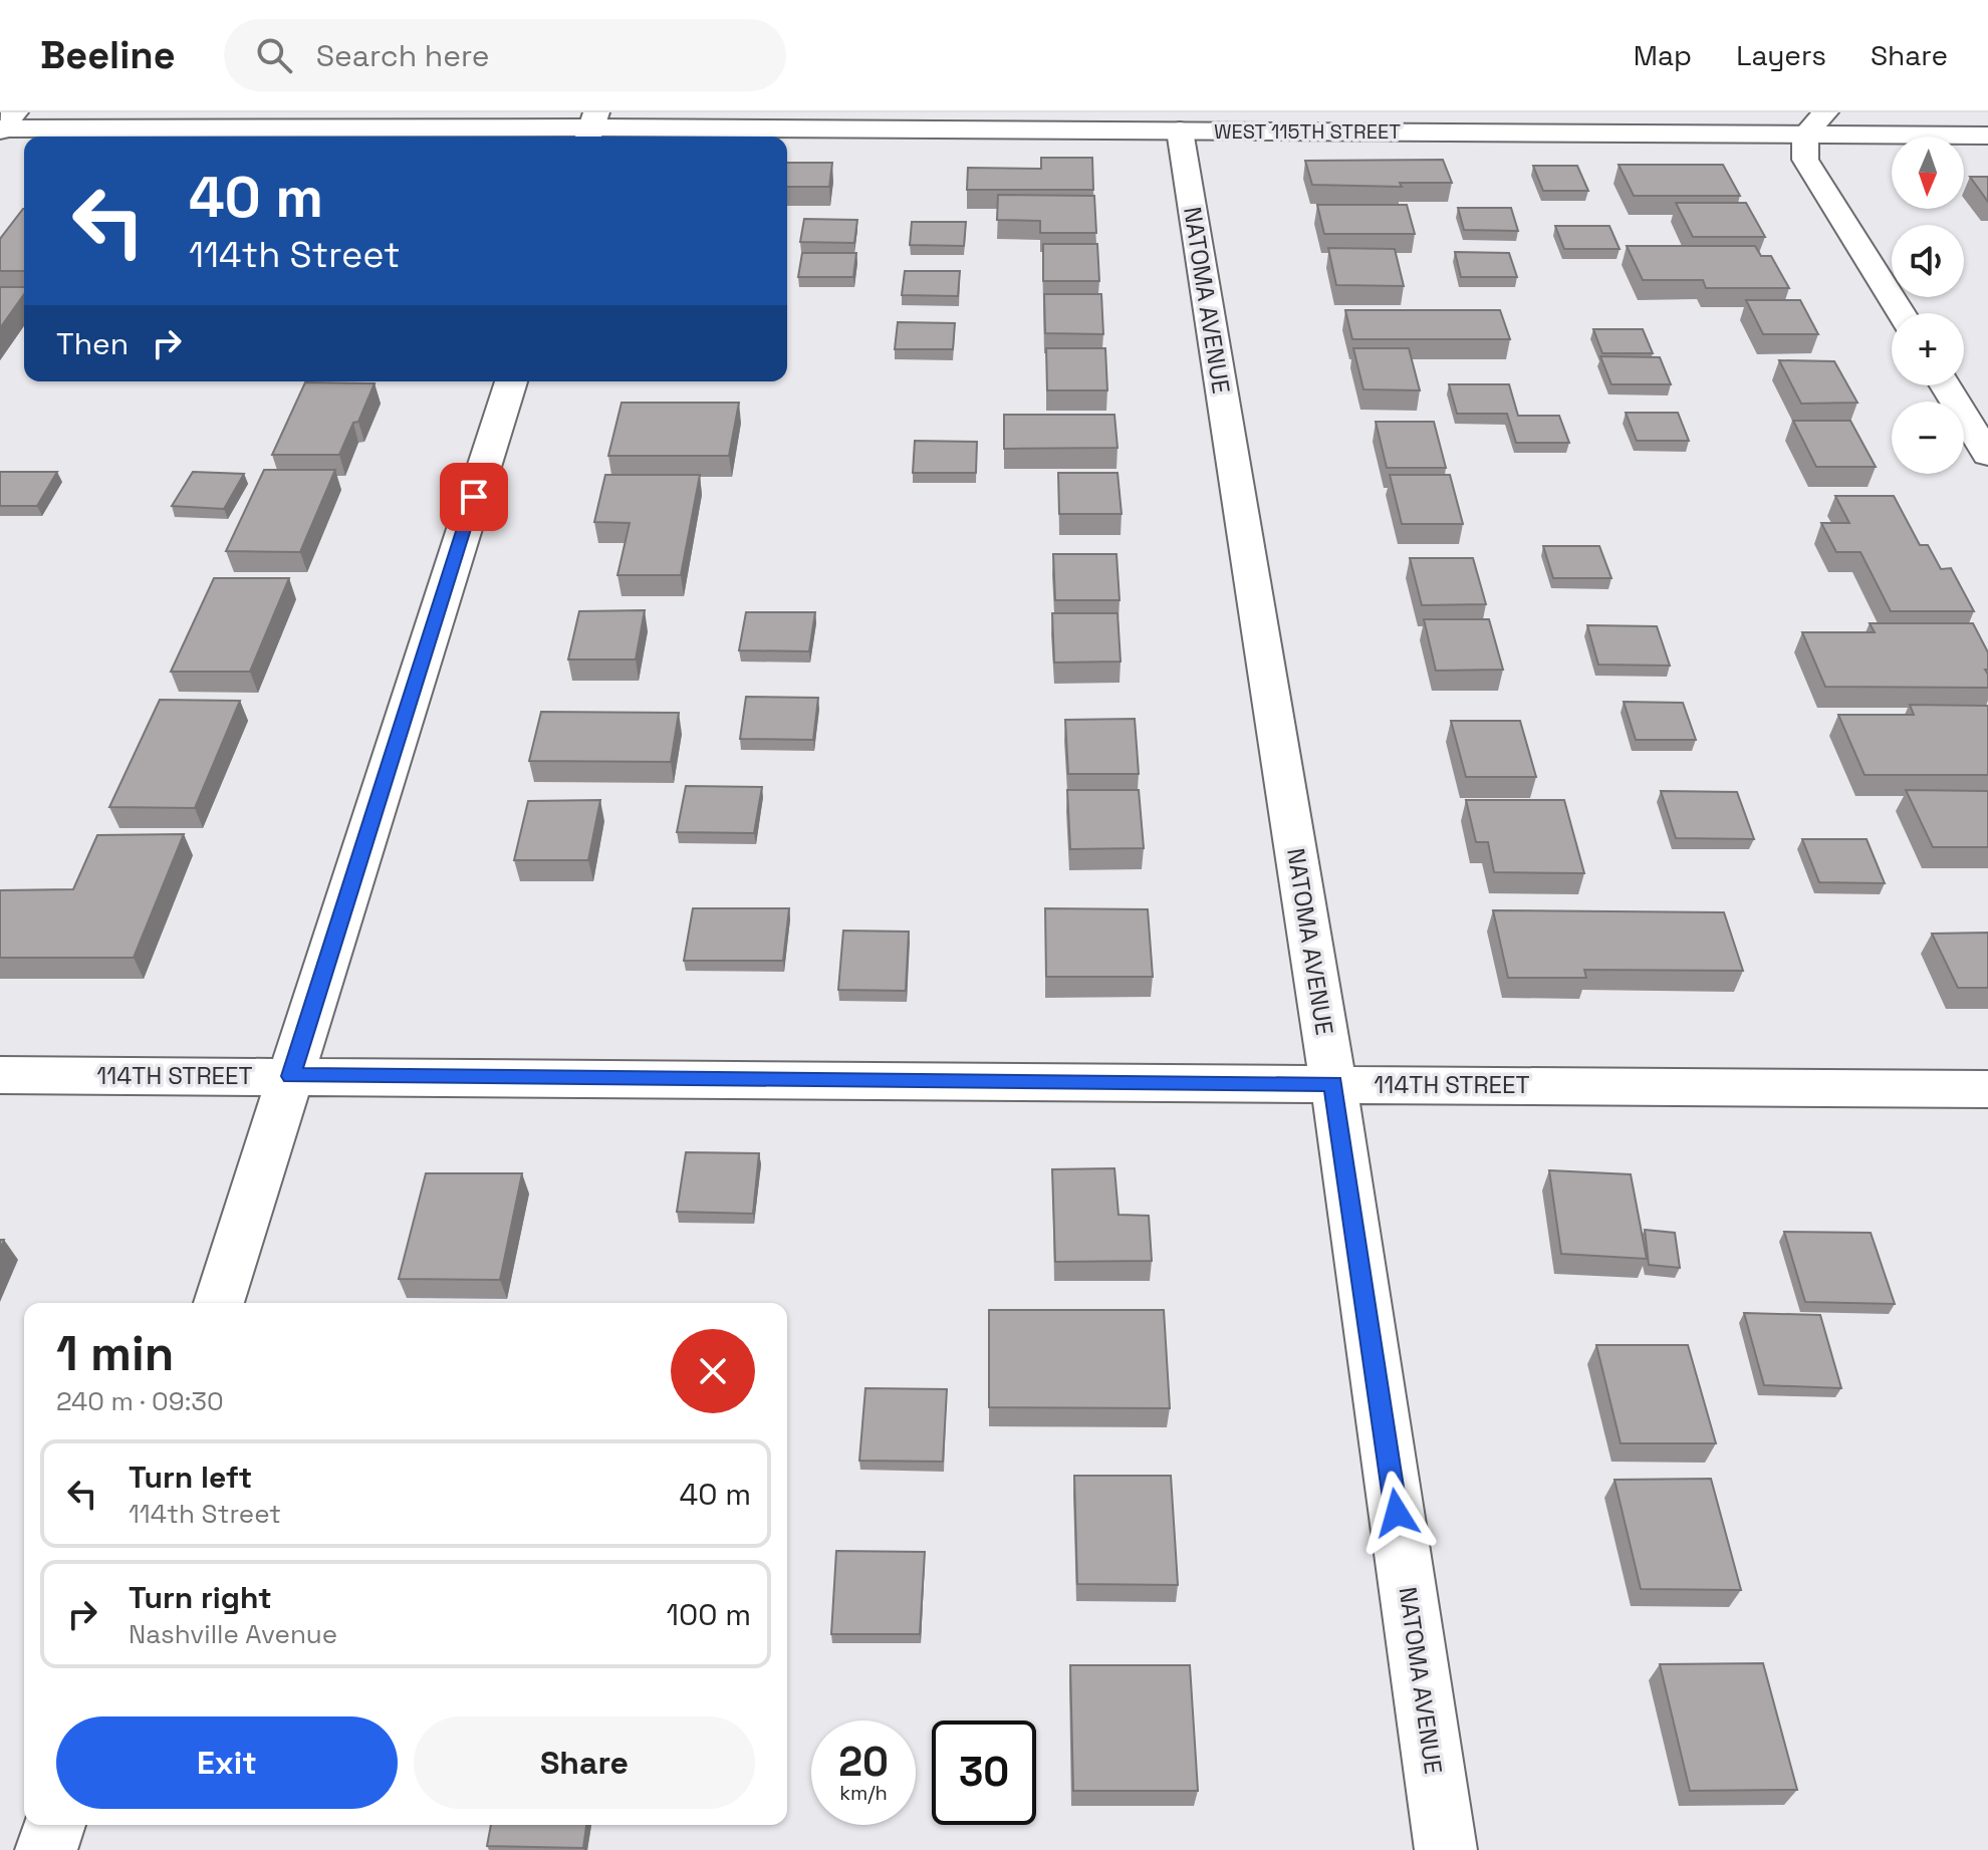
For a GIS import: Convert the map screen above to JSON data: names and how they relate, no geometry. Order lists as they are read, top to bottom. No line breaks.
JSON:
{"streets":{"street":["WEST 115TH STREET","NATOMA AVENUE","114TH STREET"]},"crossings":[["WEST 115TH STREET","NATOMA AVENUE"],["NATOMA AVENUE","114TH STREET"]],"north":"bottom","page":{"header":"Beeline","search":"Search here","nav":["Map","Layers","Share"],"map_buttons":["+","−"],"turn":["40 m","114th Street"],"then":"Then","heading":["1 min","240 m · 09:30"],"list":[{"name":"Turn left","note":"114th Street","value":"40 m"},{"name":"Turn right","note":"Nashville Avenue","value":"100 m"}],"buttons":["Exit","Share"],"speed":"20 km/h","limit":"30"}}
